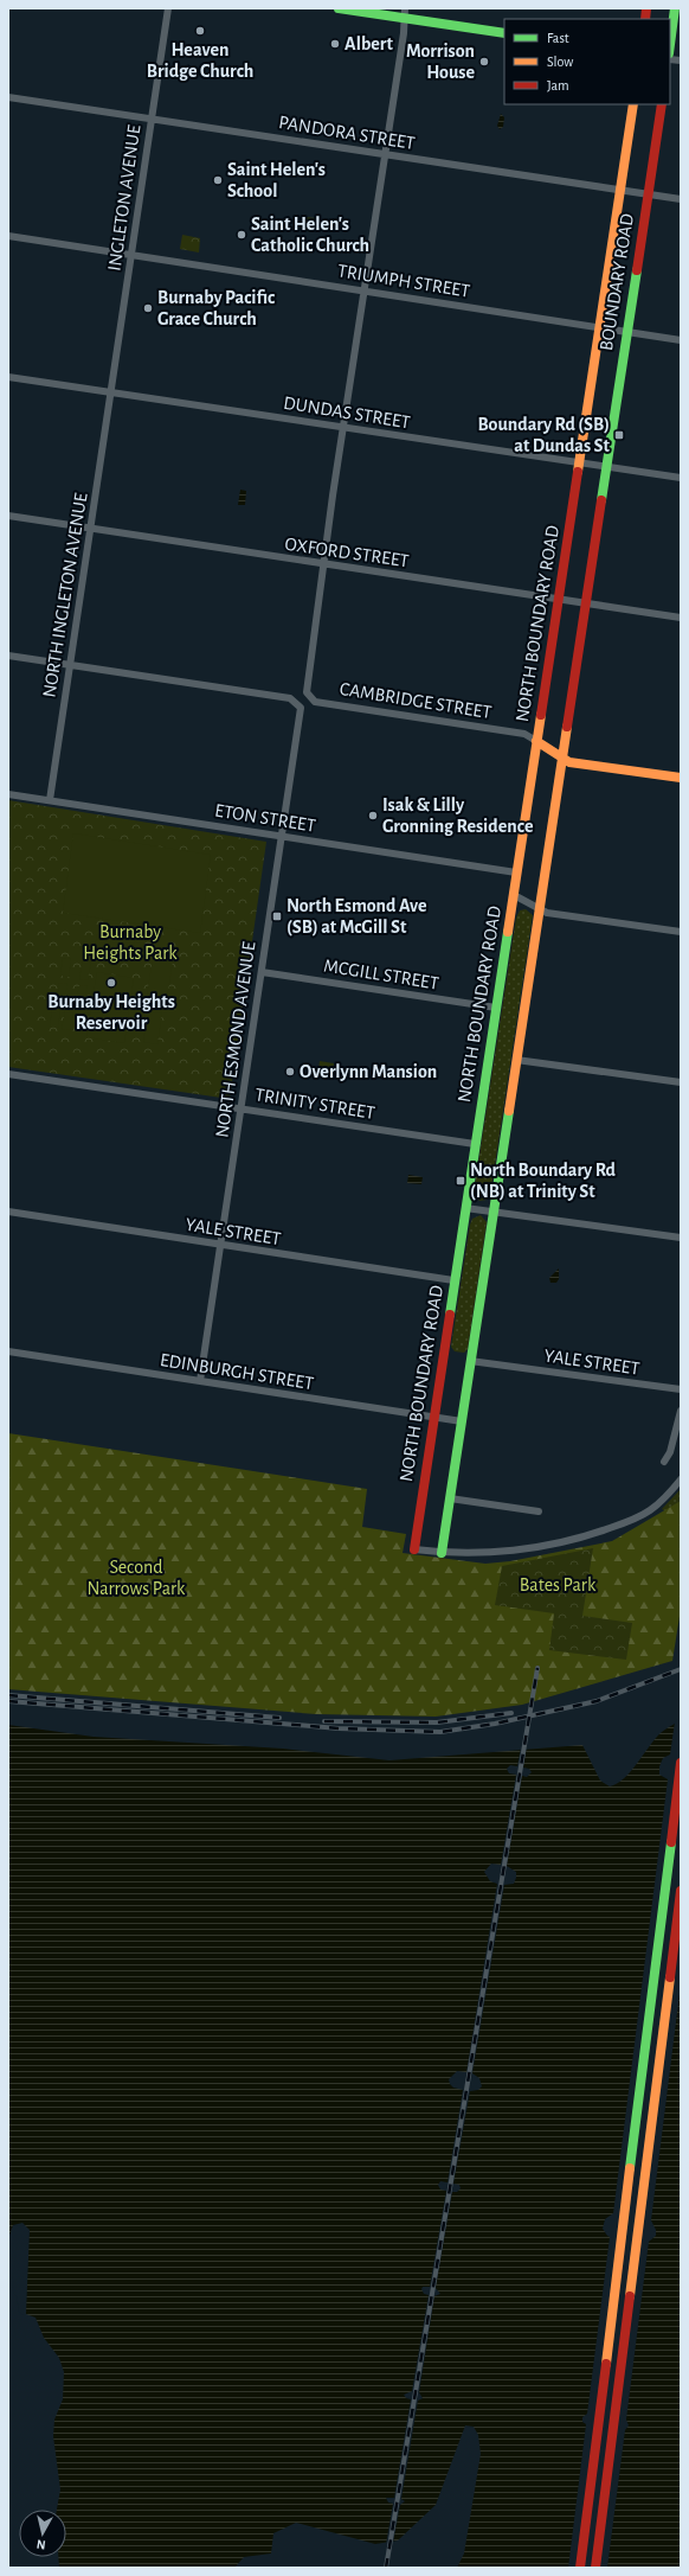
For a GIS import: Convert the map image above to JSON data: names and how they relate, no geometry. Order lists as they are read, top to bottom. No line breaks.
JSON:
{"streets":{"main road":["BOUNDARY ROAD","NORTH BOUNDARY ROAD","CAMBRIDGE STREET"],"street":["PANDORA STREET","INGLETON AVENUE","TRIUMPH STREET","DUNDAS STREET","OXFORD STREET","NORTH INGLETON AVENUE","ETON STREET","MCGILL STREET","NORTH ESMOND AVENUE","TRINITY STREET","YALE STREET","EDINBURGH STREET"]},"crossings":[["PANDORA STREET","INGLETON AVENUE"],["PANDORA STREET","BOUNDARY ROAD"],["INGLETON AVENUE","TRIUMPH STREET"],["INGLETON AVENUE","DUNDAS STREET"],["INGLETON AVENUE","NORTH INGLETON AVENUE"],["TRIUMPH STREET","BOUNDARY ROAD"],["BOUNDARY ROAD","DUNDAS STREET"],["BOUNDARY ROAD","NORTH BOUNDARY ROAD"],["DUNDAS STREET","NORTH INGLETON AVENUE"],["DUNDAS STREET","NORTH BOUNDARY ROAD"],["OXFORD STREET","NORTH INGLETON AVENUE"],["OXFORD STREET","NORTH BOUNDARY ROAD"],["OXFORD STREET","CAMBRIDGE STREET"],["NORTH INGLETON AVENUE","ETON STREET"],["NORTH INGLETON AVENUE","NORTH ESMOND AVENUE"],["NORTH BOUNDARY ROAD","CAMBRIDGE STREET"],["NORTH BOUNDARY ROAD","ETON STREET"],["NORTH BOUNDARY ROAD","MCGILL STREET"],["NORTH BOUNDARY ROAD","TRINITY STREET"],["NORTH BOUNDARY ROAD","YALE STREET"],["NORTH BOUNDARY ROAD","EDINBURGH STREET"],["ETON STREET","NORTH ESMOND AVENUE"],["MCGILL STREET","NORTH ESMOND AVENUE"],["NORTH ESMOND AVENUE","TRINITY STREET"],["NORTH ESMOND AVENUE","YALE STREET"],["NORTH ESMOND AVENUE","EDINBURGH STREET"]],"parks":["Burnaby Heights Park","Second Narrows Park","Bates Park"],"places":{"other":["Heaven Bridge Church","Albert","Morrison House","Saint Helen's School","Saint Helen's Catholic Church","Burnaby Pacific Grace Church","Isak & Lilly Gronning Residence","Burnaby Heights Reservoir","Overlynn Mansion"],"transit":["Boundary Rd (SB) at Dundas St","North Esmond Ave (SB) at McGill St","North Boundary Rd (NB) at Trinity St"]},"legend":["Fast","Slow","Jam"],"north":"bottom"}
